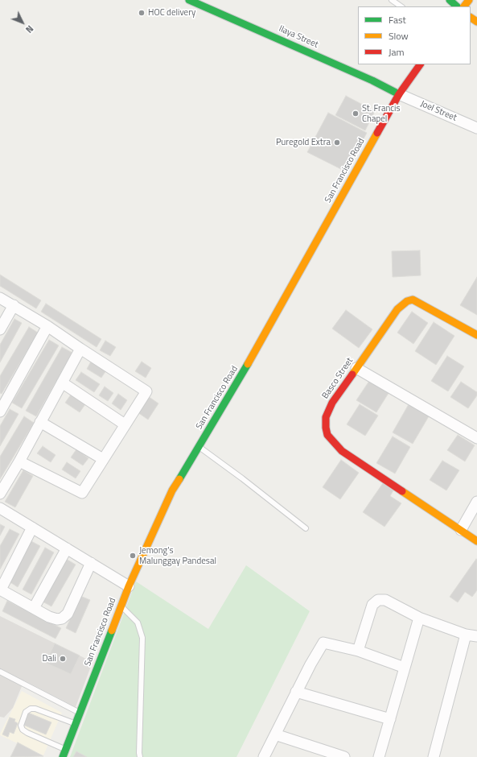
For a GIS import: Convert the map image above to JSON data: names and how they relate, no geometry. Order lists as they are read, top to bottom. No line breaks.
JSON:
{"streets":{"main road":["Ilaya Street","San Francisco Road","Basco Street"],"street":["Joel Street"]},"crossings":[["Ilaya Street","Joel Street"],["Ilaya Street","San Francisco Road"],["Joel Street","San Francisco Road"]],"places":["HOC delivery","St. Francis Chapel","Puregold Extra","Jemong's Malunggay Pandesal","Dali"],"legend":["Fast","Slow","Jam"],"north":"bottom right"}
